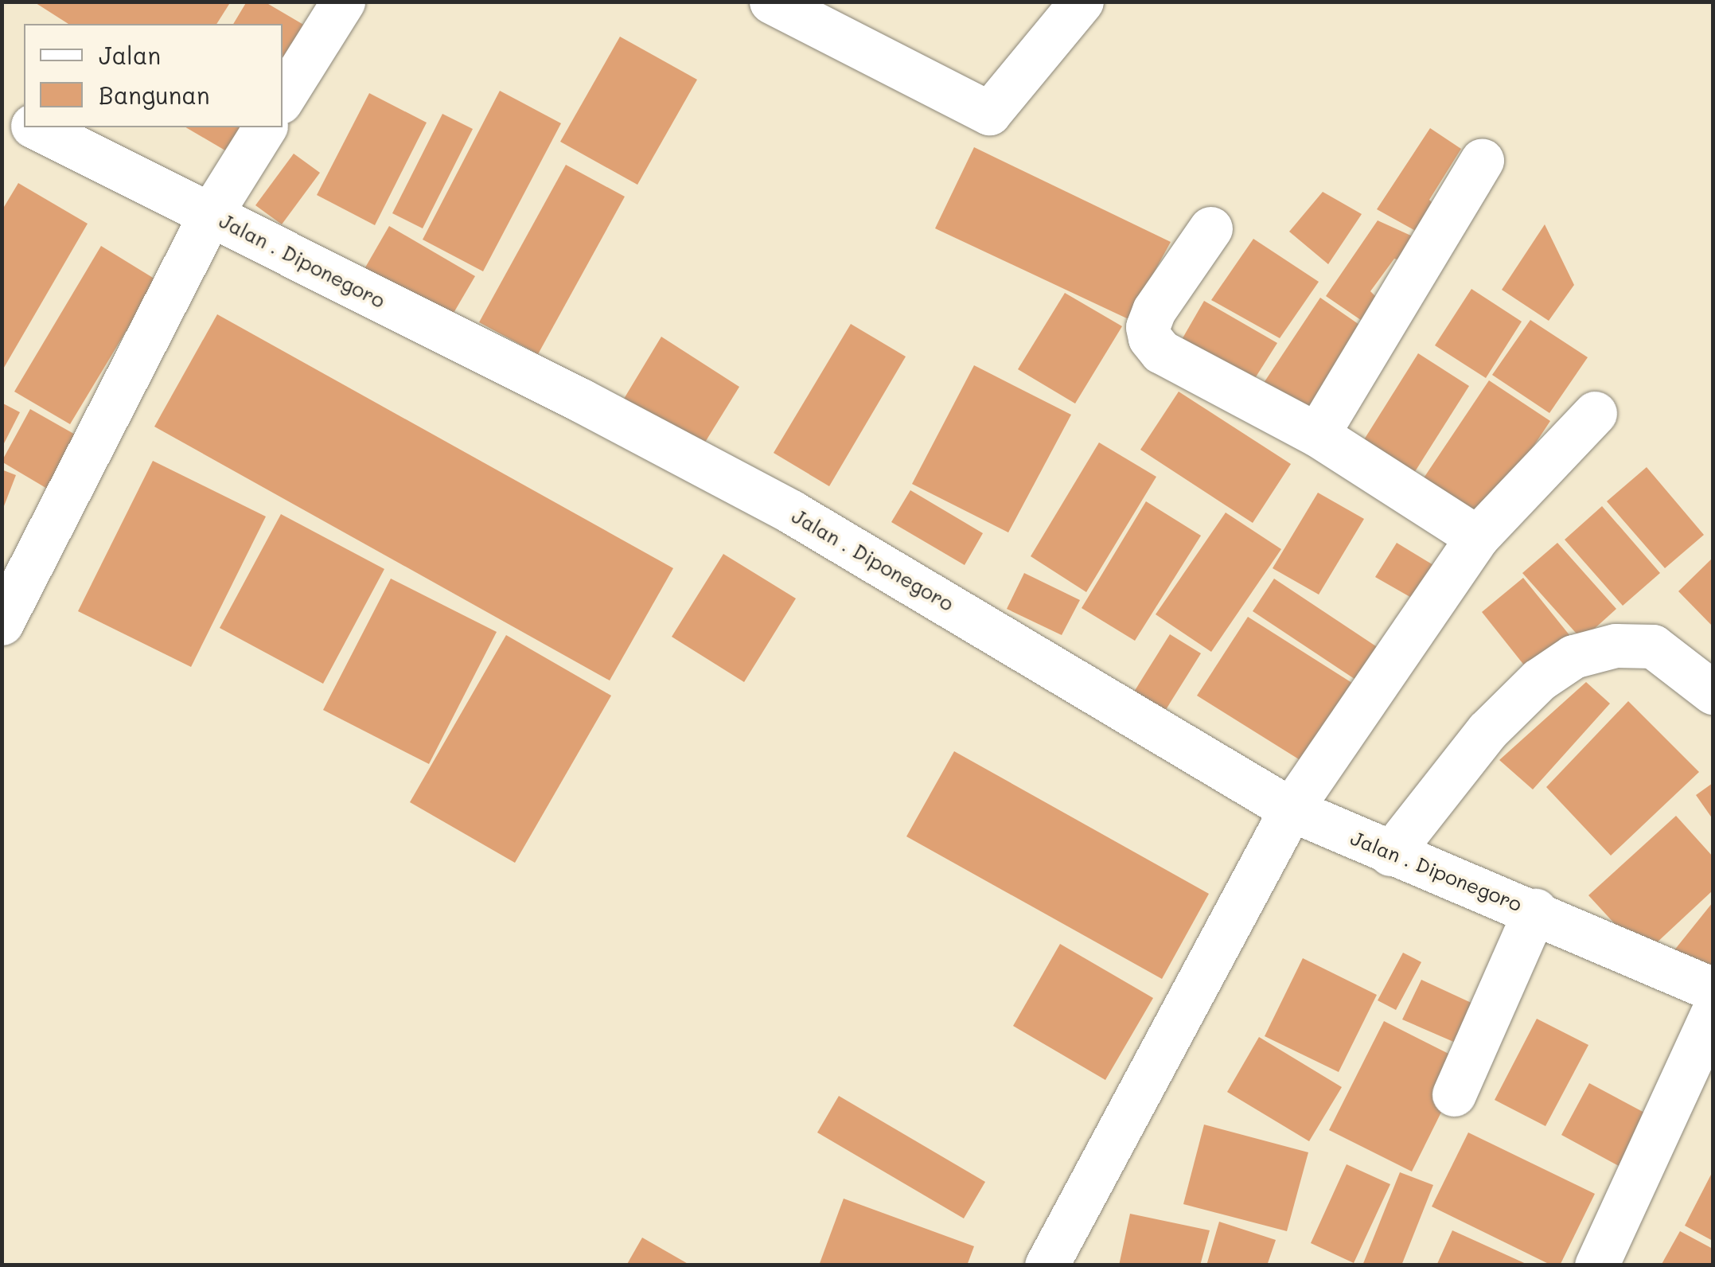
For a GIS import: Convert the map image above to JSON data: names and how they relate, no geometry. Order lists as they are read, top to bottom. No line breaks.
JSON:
{"streets":{"street":["Jalan . Diponegoro"]},"legend":["Jalan","Bangunan"]}
